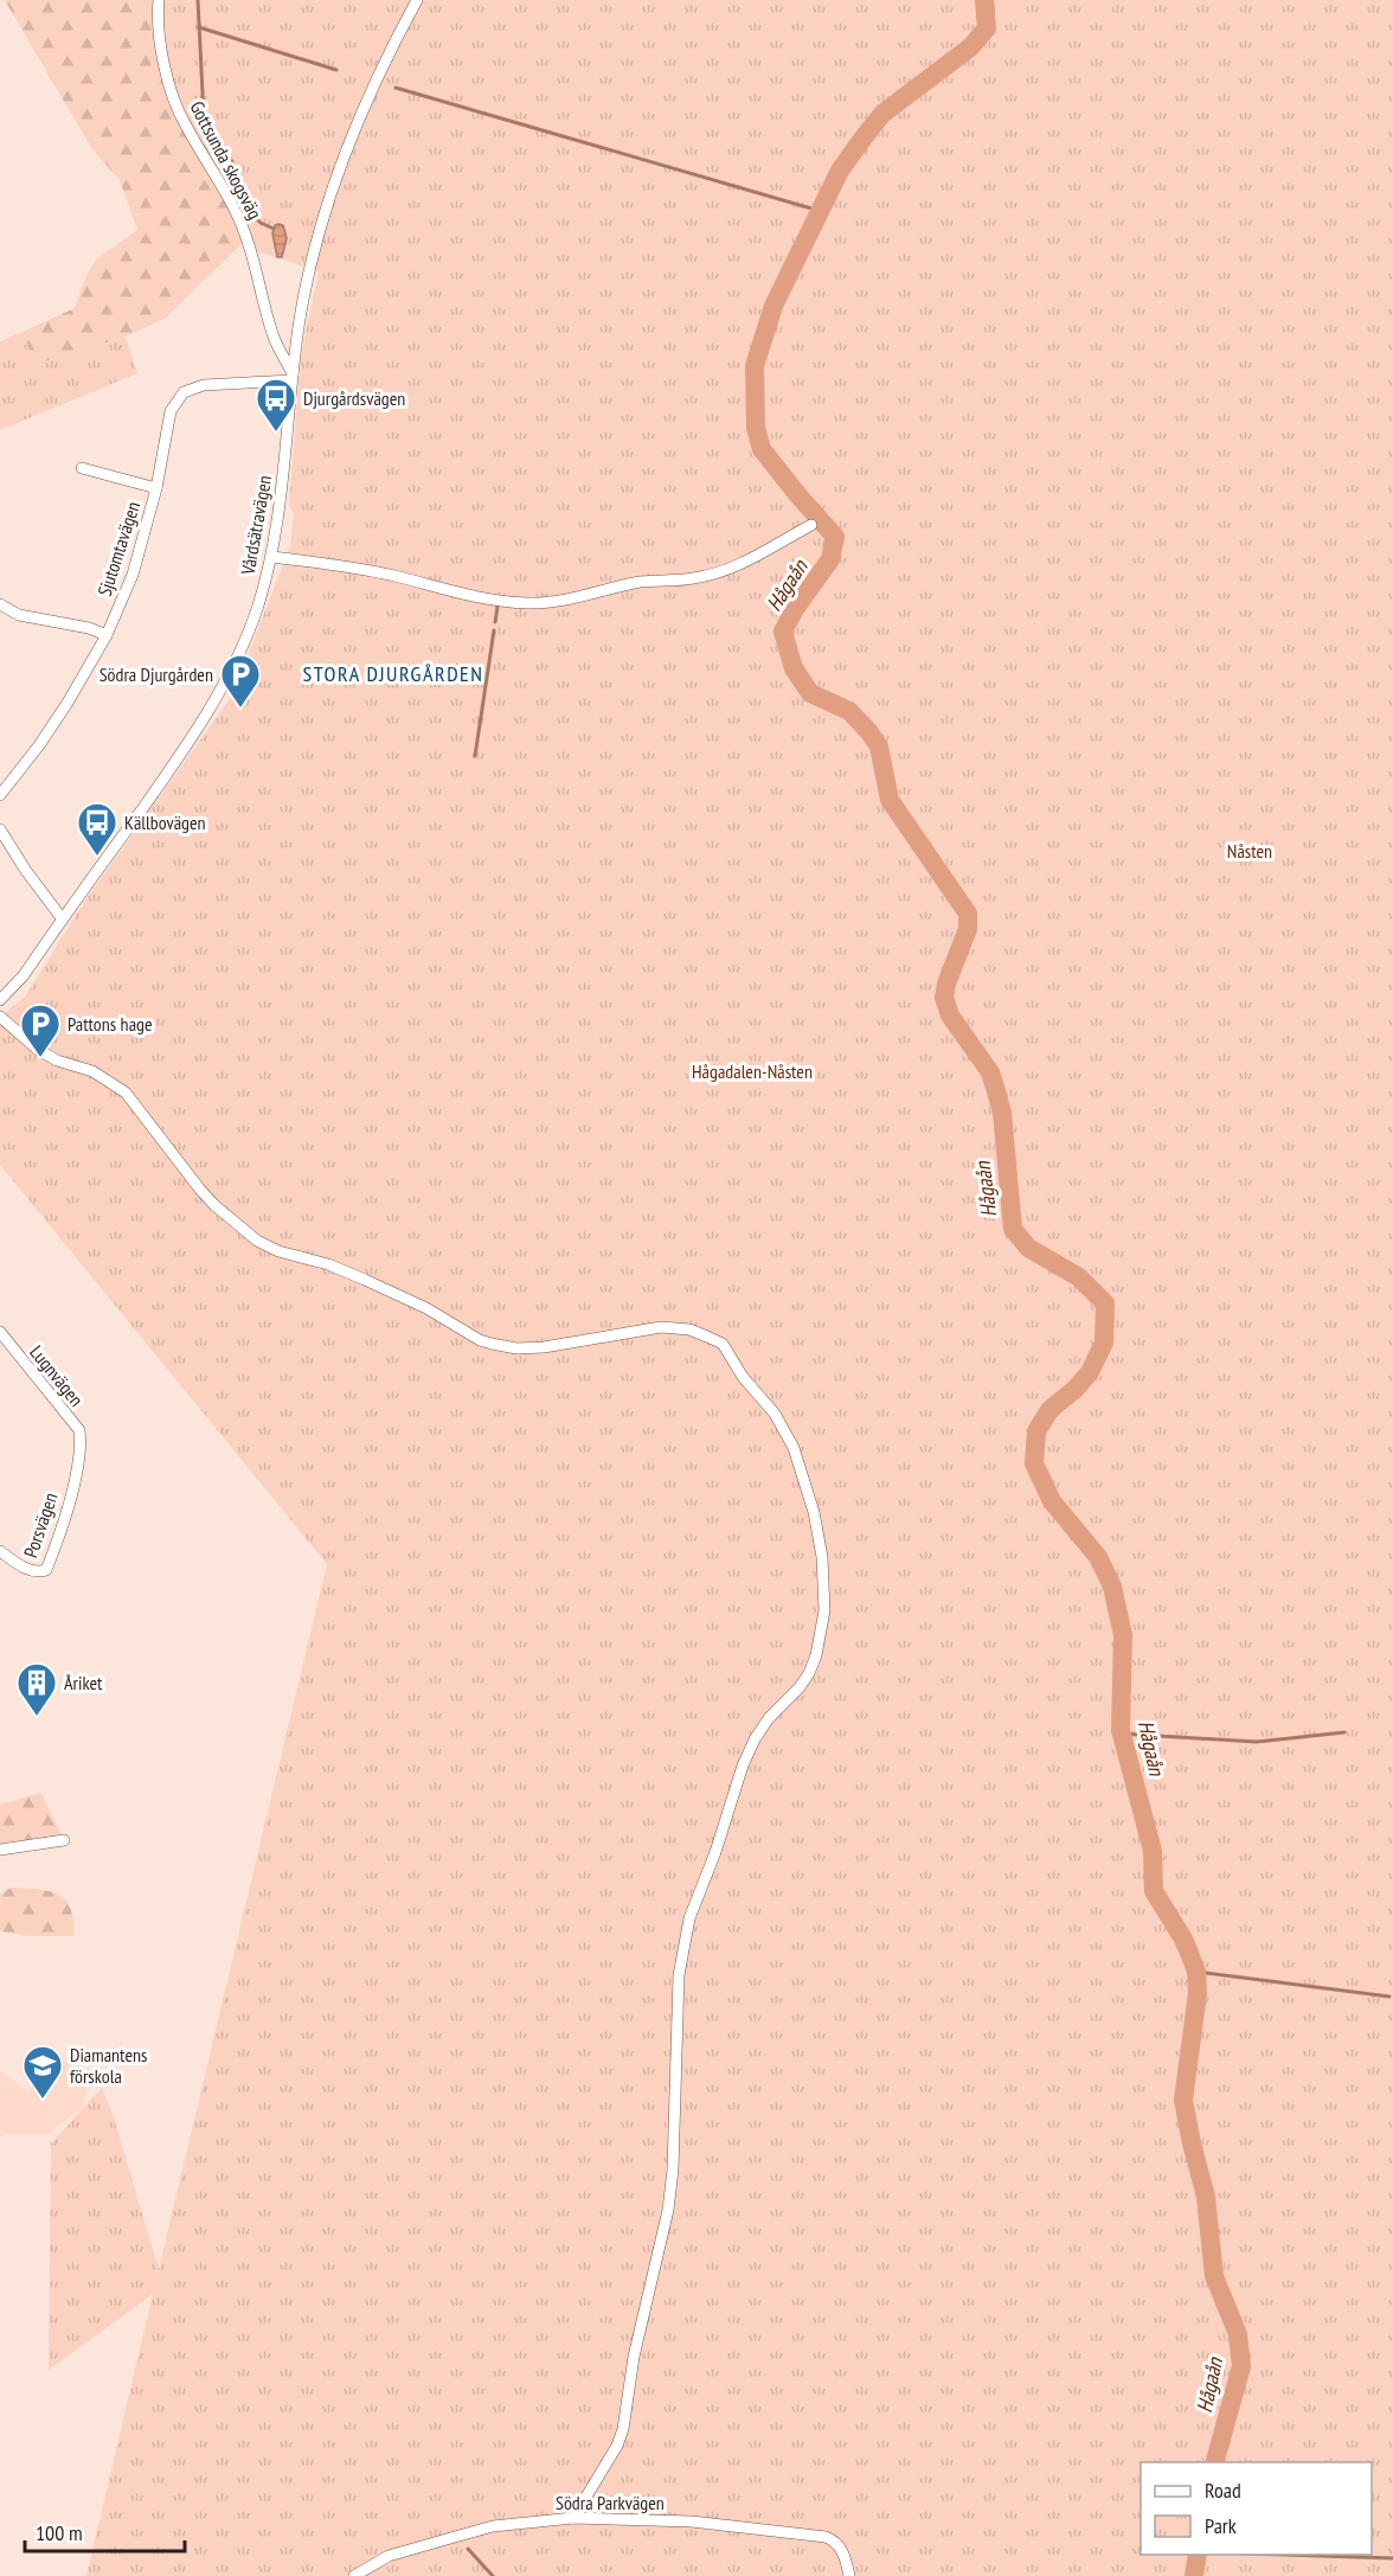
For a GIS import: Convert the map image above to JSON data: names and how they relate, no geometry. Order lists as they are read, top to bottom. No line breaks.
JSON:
{"streets":{"street":["Gottsunda skogsväg","Vårdsätravägen","Sjutomtavägen","Lugnvägen","Porsvägen","Södra Parkvägen"]},"crossings":[["Gottsunda skogsväg","Vårdsätravägen"],["Gottsunda skogsväg","Sjutomtavägen"],["Vårdsätravägen","Sjutomtavägen"],["Lugnvägen","Porsvägen"]],"districts":["STORA DJURGÅRDEN"],"water":["Hågaån"],"parks":["Nåsten","Hågadalen-Nåsten"],"places":{"bus stop":["Djurgårdsvägen","Källbovägen"],"parking":["Södra Djurgården","Pattons hage"],"building":["Åriket"],"school or university":["Diamantens förskola"]},"legend":["Road","Park"],"scale_bar":"100 m"}
